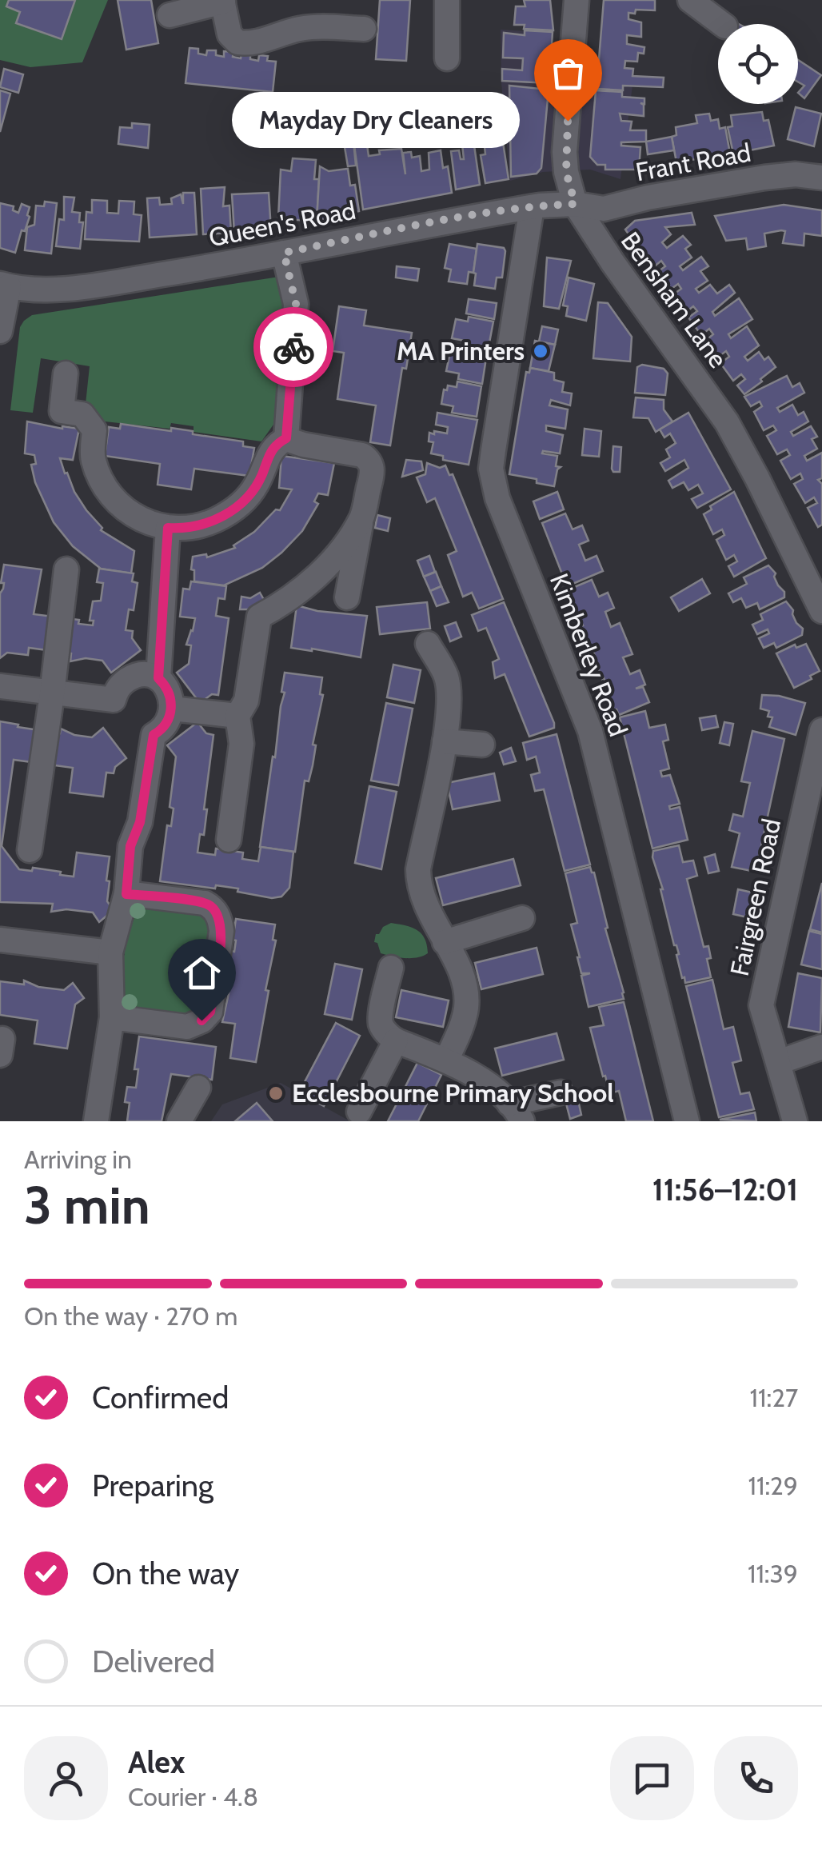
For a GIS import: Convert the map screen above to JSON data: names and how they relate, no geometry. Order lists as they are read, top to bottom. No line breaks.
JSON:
{"streets":{"street":["Frant Road","Queen's Road","Bensham Lane","Kimberley Road","Fairgreen Road"]},"crossings":[["Frant Road","Queen's Road"],["Frant Road","Bensham Lane"],["Queen's Road","Bensham Lane"],["Queen's Road","Kimberley Road"]],"places":["Mayday Dry Cleaners","MA Printers","Ecclesbourne Primary School"],"page":{"bubble":"Mayday Dry Cleaners","heading":["3 min","Arriving in","11:56–12:01"],"panel":["Alex","Courier · 4.8"],"bar":"On the way · 270 m","list":[["Confirmed","11:27"],["Preparing","11:29"],["On the way","11:39"],"Delivered"]}}
